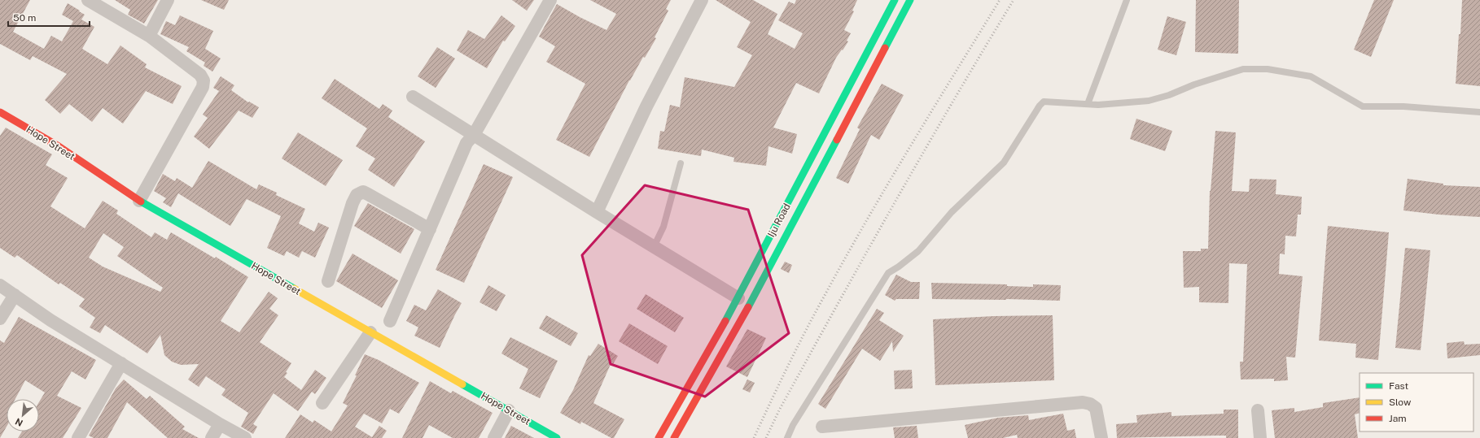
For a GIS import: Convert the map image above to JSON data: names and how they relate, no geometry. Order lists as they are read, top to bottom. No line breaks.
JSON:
{"streets":{"main road":["Hope Street","Iju Road"]},"legend":["Fast","Slow","Jam"],"scale_bar":"50 m","north":"bottom left"}
